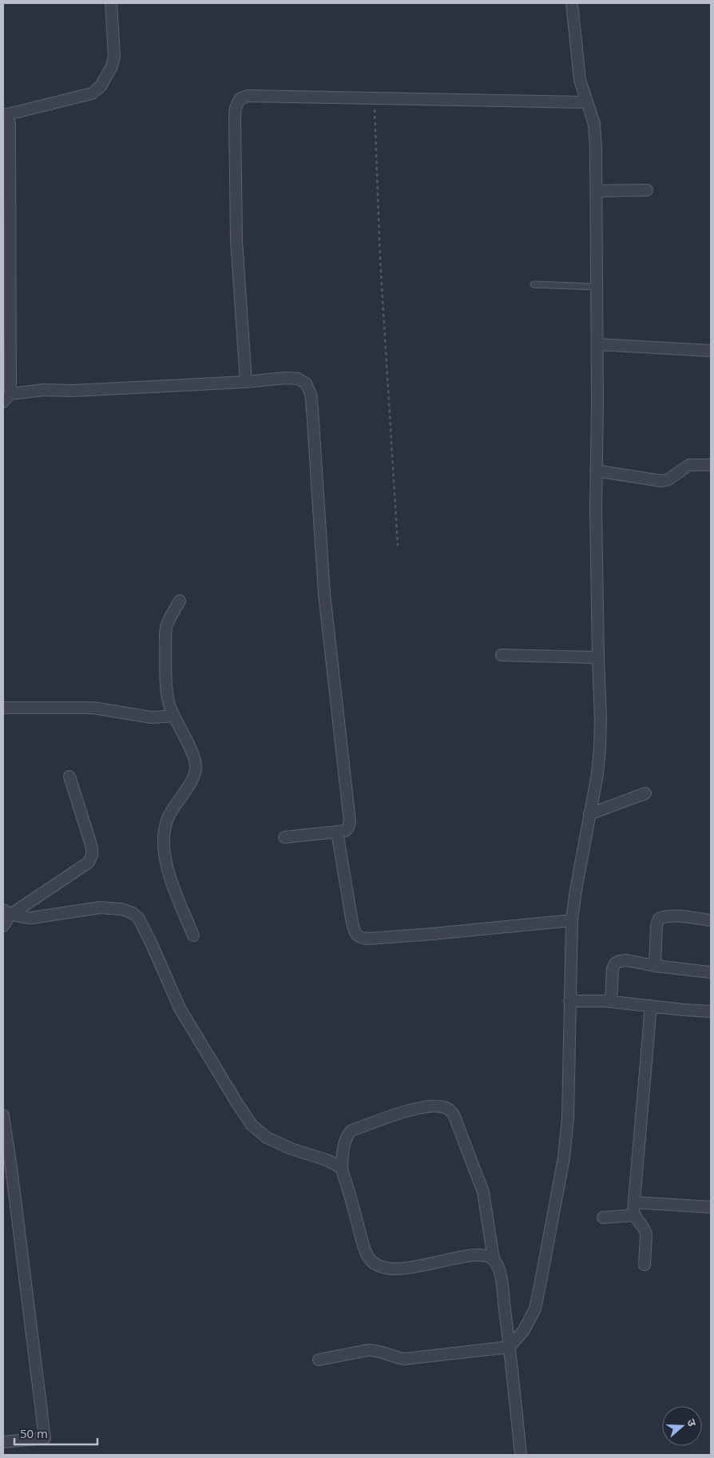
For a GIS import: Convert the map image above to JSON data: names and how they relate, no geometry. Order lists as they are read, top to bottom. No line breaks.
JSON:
{"scale_bar":"50 m","north":"right"}
